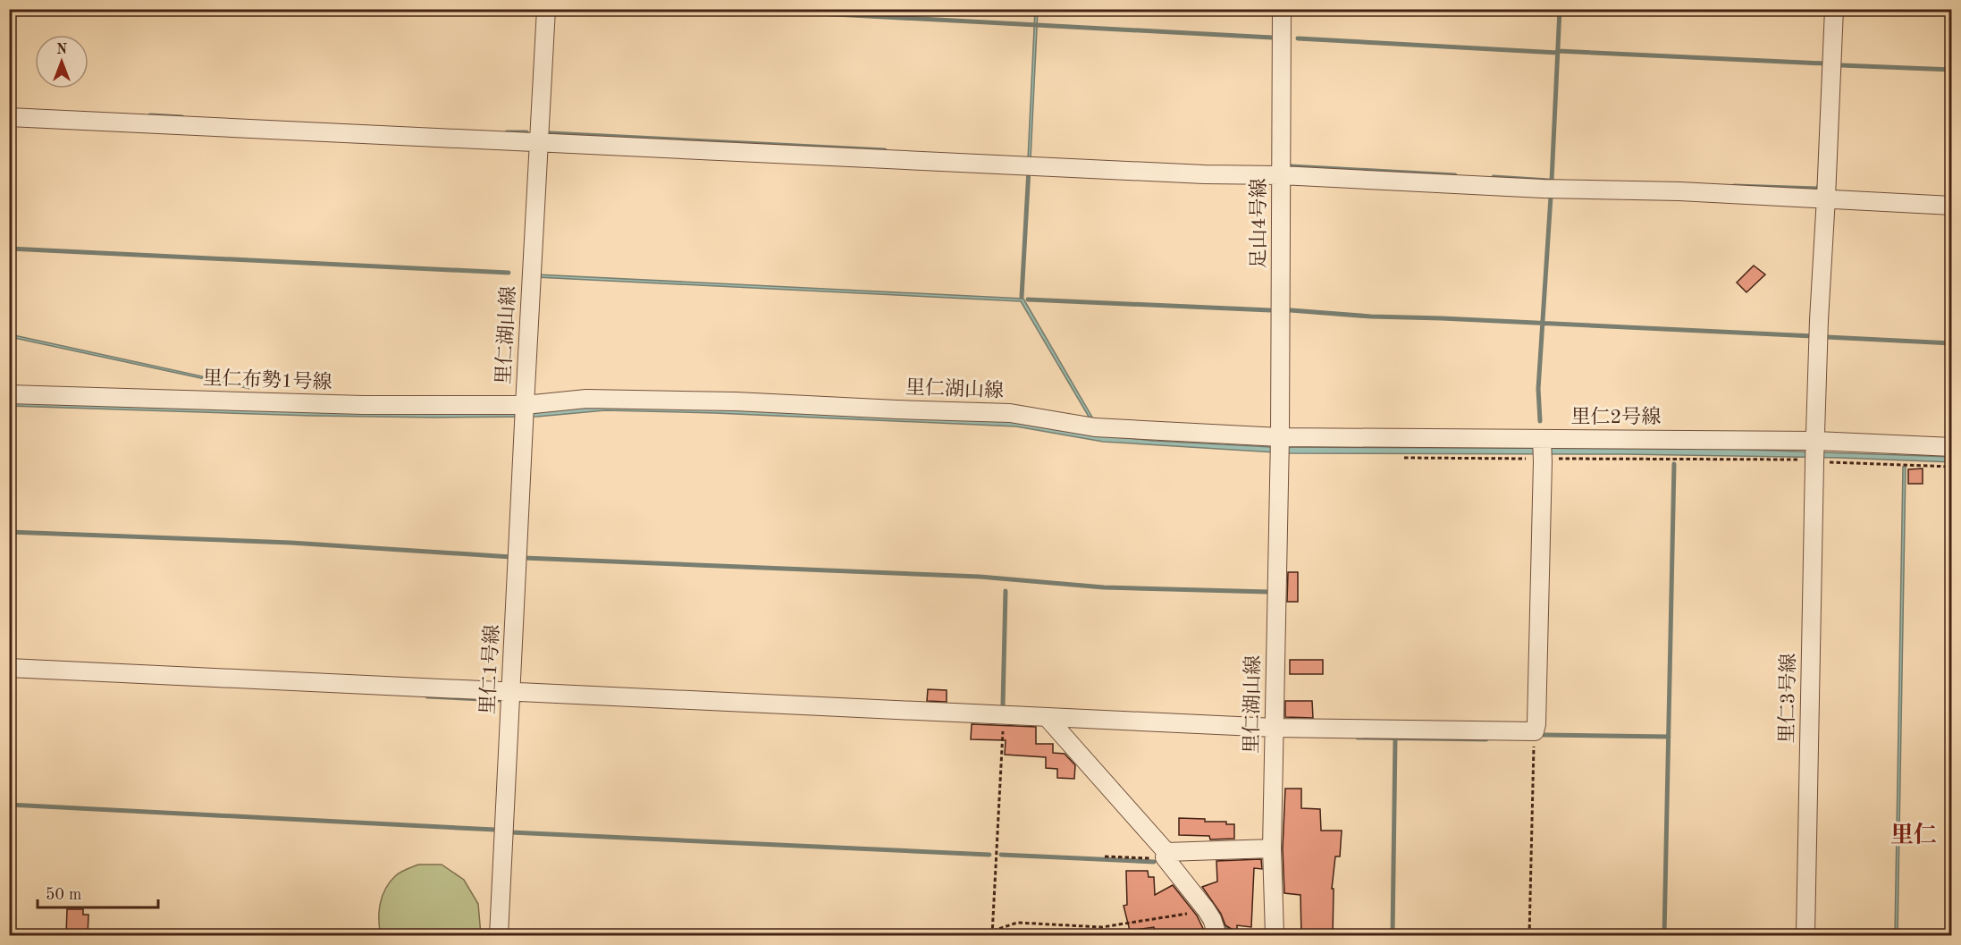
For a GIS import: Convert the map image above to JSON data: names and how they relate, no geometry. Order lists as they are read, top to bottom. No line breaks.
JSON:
{"streets":{"street":["足山4号線","里仁湖山線","里仁布勢1号線","里仁2号線","里仁1号線","里仁3号線"]},"crossings":[["足山4号線","里仁湖山線"],["足山4号線","里仁2号線"],["里仁湖山線","里仁布勢1号線"],["里仁湖山線","里仁2号線"],["里仁湖山線","里仁1号線"],["里仁布勢1号線","里仁1号線"],["里仁2号線","里仁3号線"]],"districts":["里仁"],"scale_bar":"50 m","north":"top"}
